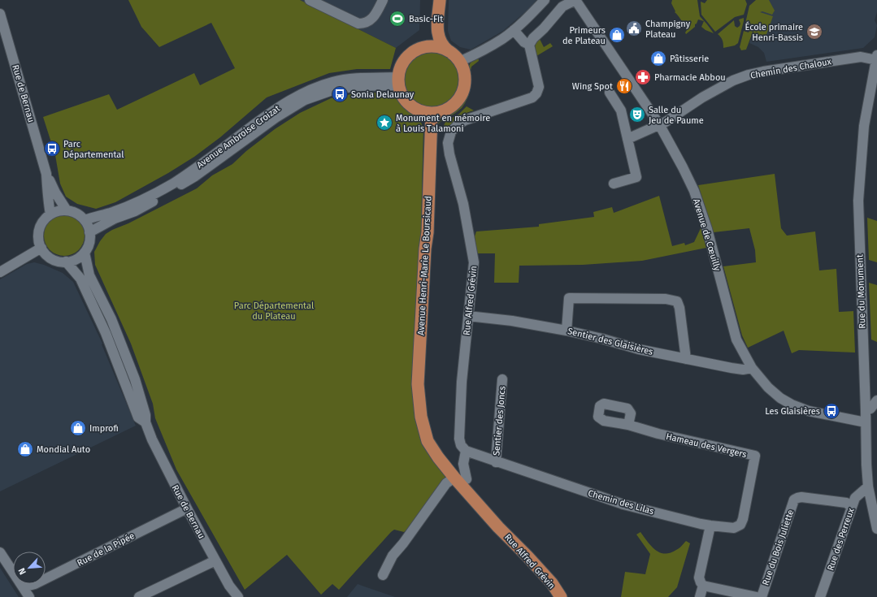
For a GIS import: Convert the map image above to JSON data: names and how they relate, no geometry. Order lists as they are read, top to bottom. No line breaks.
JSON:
{"streets":{"main road":["Avenue Henri-Marie Le Boursicaud","Rue Alfred Grévin"],"street":["Chemin des Chaloux","Rue de Bernau","Avenue Ambroise Croizat","Avenue de Cœuilly","Rue du Monument","Sentier des Glaisières","Sentier des Joncs","Hameau des Vergers","Chemin des Lilas","Rue des Perreux","Rue du Bois Juliette","Rue de la Pipée"]},"crossings":[["Chemin des Chaloux","Avenue de Cœuilly"],["Chemin des Chaloux","Rue du Monument"],["Rue de Bernau","Avenue Ambroise Croizat"],["Rue de Bernau","Rue de la Pipée"],["Avenue Ambroise Croizat","Avenue Henri-Marie Le Boursicaud"],["Avenue de Cœuilly","Rue du Monument"],["Avenue de Cœuilly","Sentier des Glaisières"],["Avenue Henri-Marie Le Boursicaud","Rue Alfred Grévin"],["Rue du Monument","Rue des Perreux"],["Rue Alfred Grévin","Sentier des Glaisières"],["Rue Alfred Grévin","Chemin des Lilas"],["Sentier des Joncs","Chemin des Lilas"],["Hameau des Vergers","Chemin des Lilas"],["Rue des Perreux","Rue du Bois Juliette"]],"parks":["Parc Départemental du Plateau"],"places":{"sports":["Basic-Fit"],"public building":["Champigny Plateau"],"school or university":["École primaire Henri-Bassis"],"shop":["Primeurs de Plateau","Pâtisserie","Improfi","Mondial Auto"],"pharmacy":["Pharmacie Abbou"],"restaurant":["Wing Spot"],"bus stop":["Sonia Delaunay","Parc Départemental","Les Glaisières"],"theatre":["Salle du Jeu de Paume"],"place":["Monument en mémoire à Louis Talamoni"]},"north":"bottom left"}
